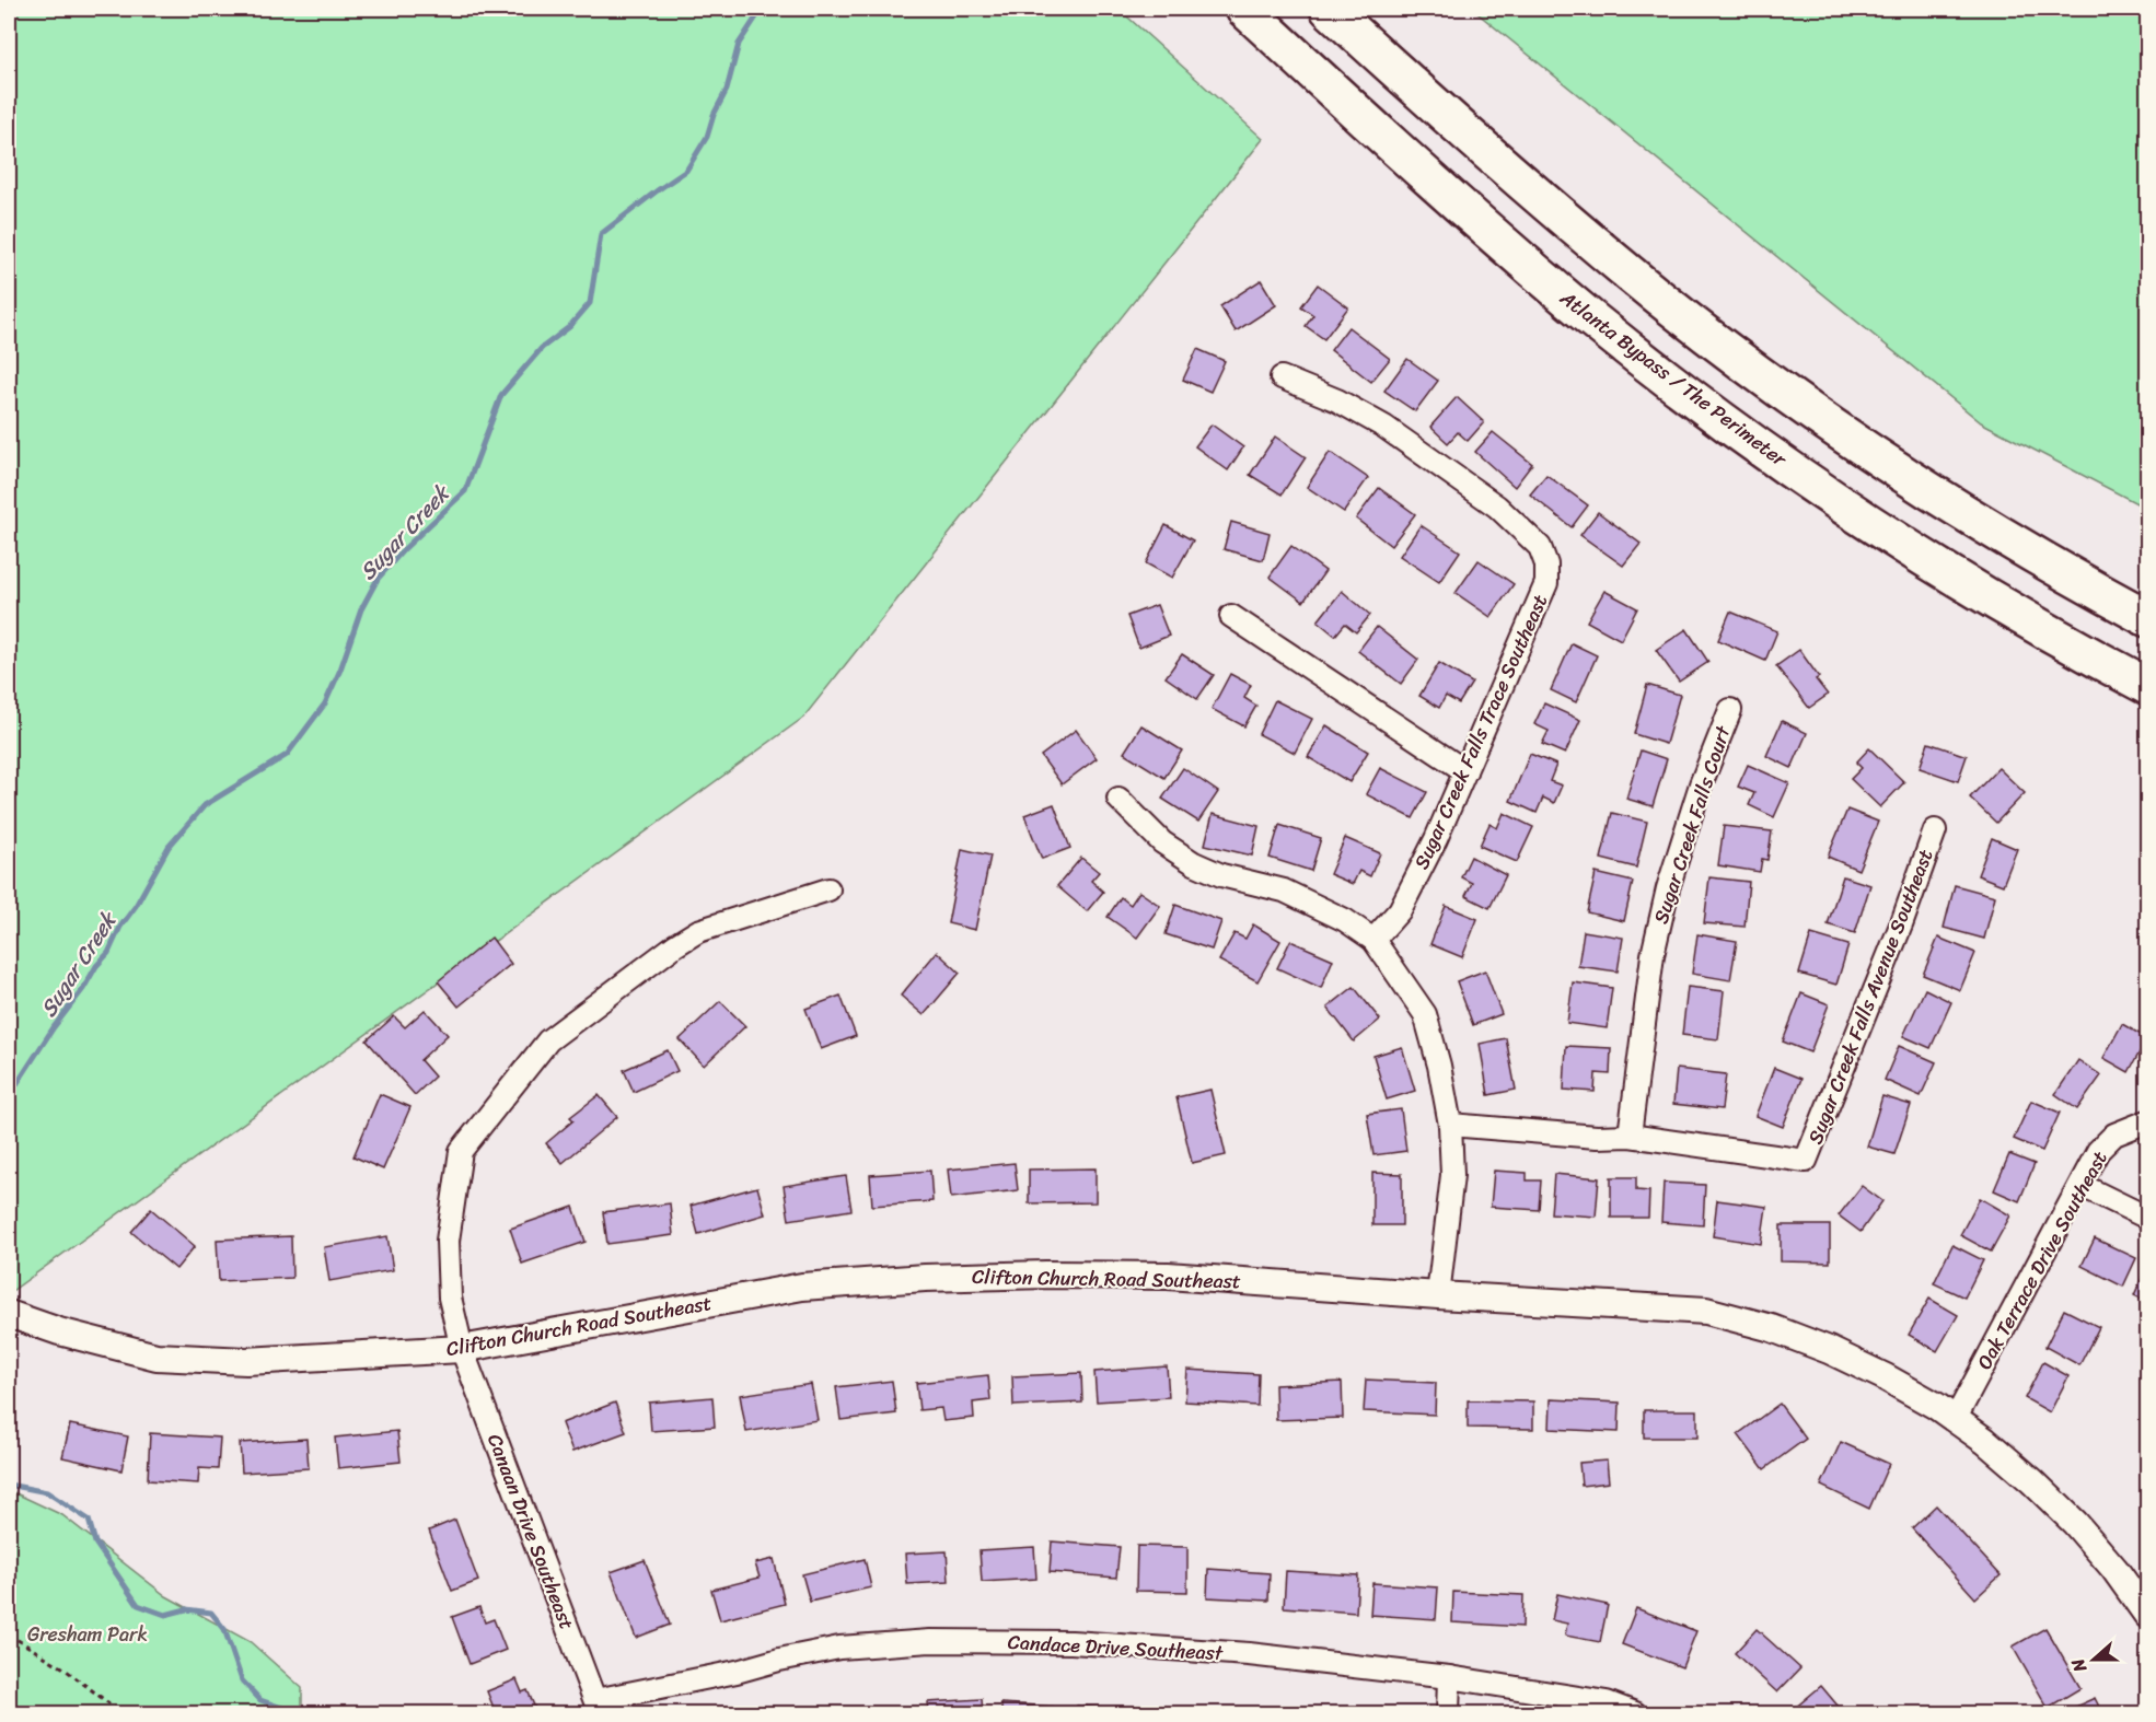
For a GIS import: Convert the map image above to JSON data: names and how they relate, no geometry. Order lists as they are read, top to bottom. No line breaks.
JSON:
{"streets":{"highway":["Atlanta Bypass / The Perimeter"],"street":["Sugar Creek Falls Trace Southeast","Sugar Creek Falls Court","Sugar Creek Falls Avenue Southeast","Oak Terrace Drive Southeast","Clifton Church Road Southeast","Canaan Drive Southeast","Candace Drive Southeast"]},"crossings":[["Sugar Creek Falls Court","Sugar Creek Falls Avenue Southeast"],["Oak Terrace Drive Southeast","Clifton Church Road Southeast"],["Clifton Church Road Southeast","Canaan Drive Southeast"],["Canaan Drive Southeast","Candace Drive Southeast"]],"water":["Sugar Creek"],"parks":["Gresham Park"],"north":"left"}
